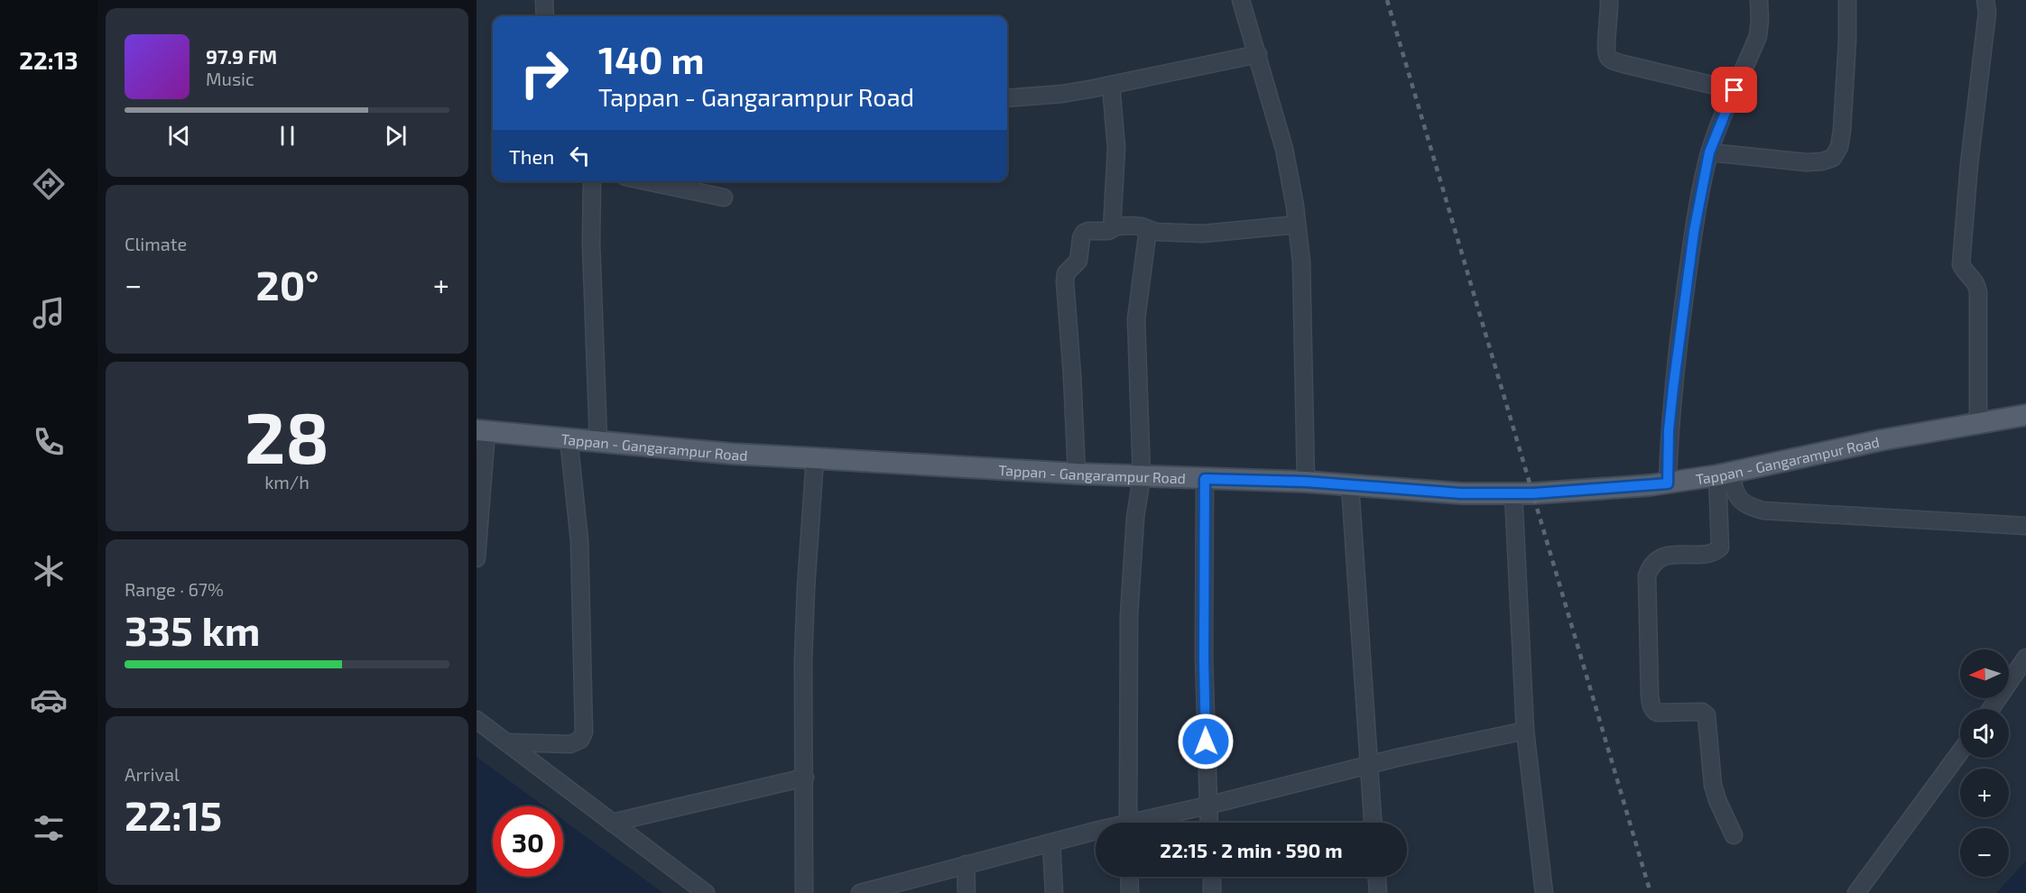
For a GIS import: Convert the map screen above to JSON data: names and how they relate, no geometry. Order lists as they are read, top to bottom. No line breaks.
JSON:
{"streets":{"main road":["Tappan - Gangarampur Road"]},"north":"left","page":{"tabs":"22:13","turn":["140 m","Tappan - Gangarampur Road"],"song":["97.9 FM","Music"],"then":"Then","tile":["Climate",["28","km/h"],["Range · 67%","335 km"],["Arrival","22:15"]],"heat":["−","20°","+"],"map_buttons":["+","−"],"limit":"30","trip":"22:15 · 2 min · 590 m"}}
